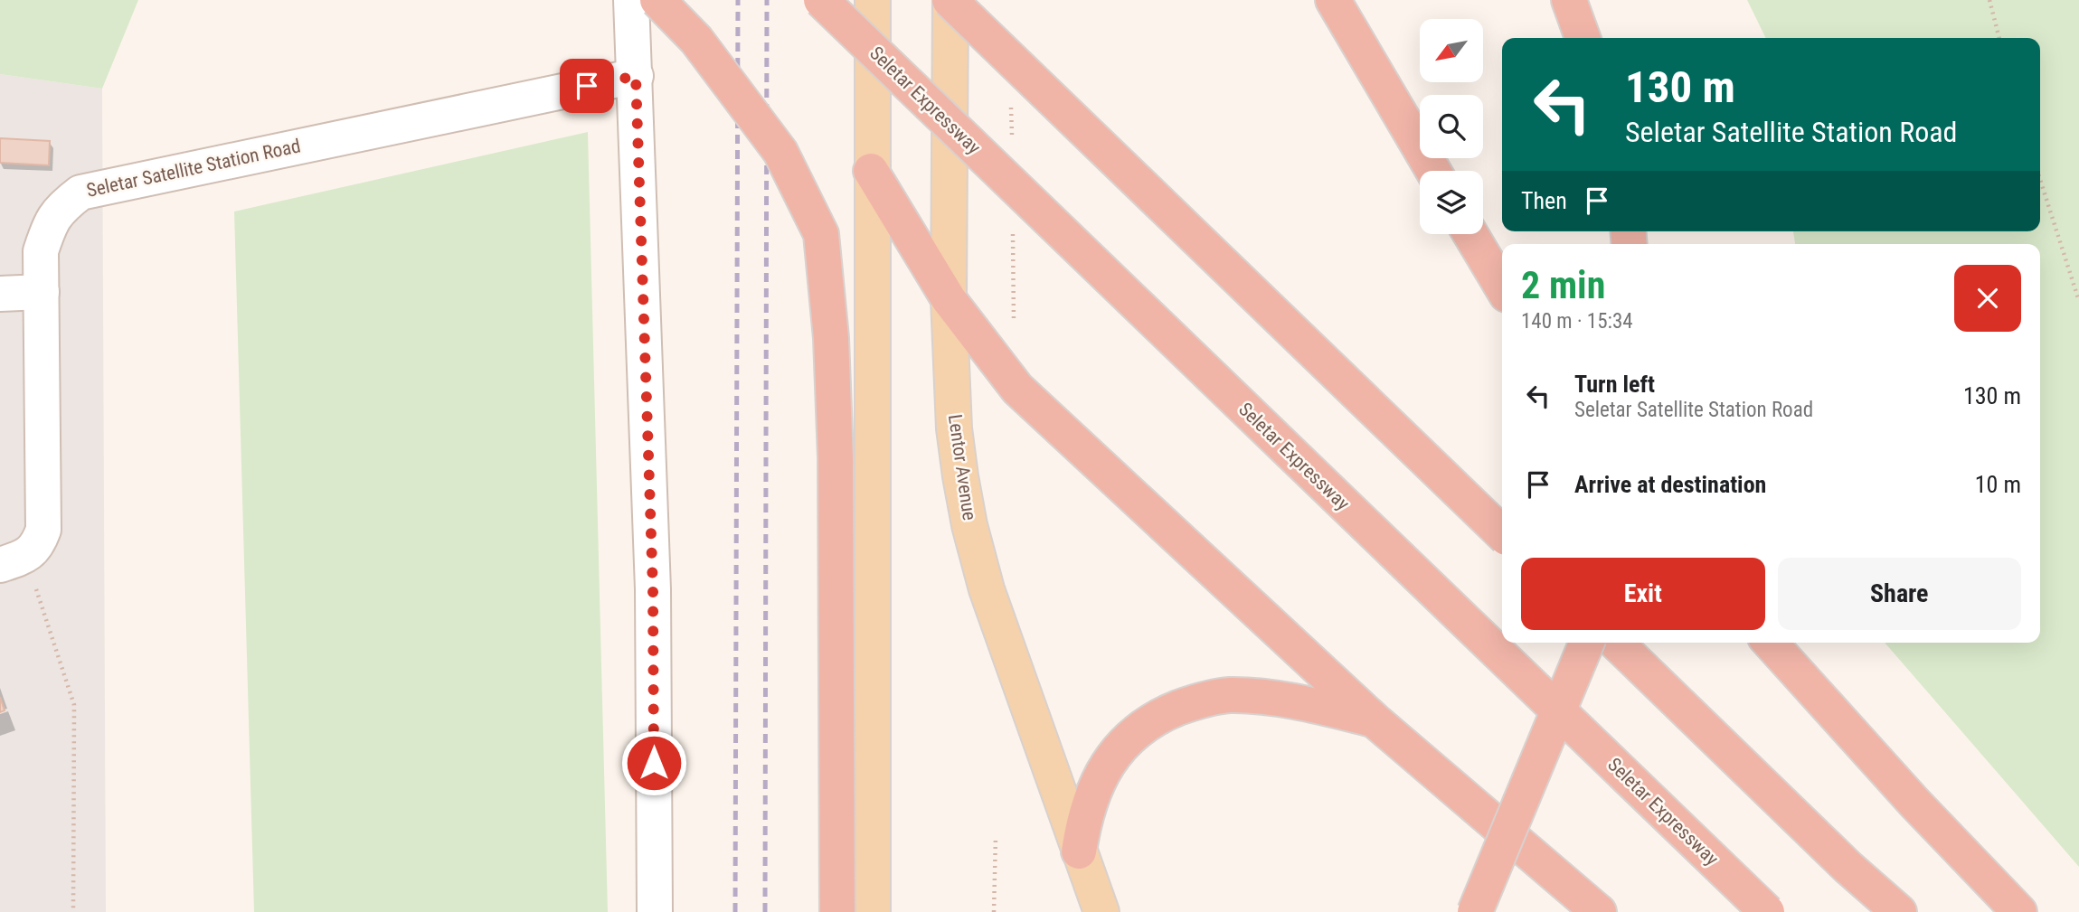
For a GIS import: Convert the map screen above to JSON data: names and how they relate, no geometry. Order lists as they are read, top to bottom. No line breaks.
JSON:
{"streets":{"highway":["Seletar Expressway"],"main road":["Lentor Avenue"],"lane":["Seletar Satellite Station Road"]},"north":"bottom left","page":{"turn":["130 m","Seletar Satellite Station Road"],"then":"Then","heading":["2 min","140 m · 15:34"],"list":[{"name":"Turn left","note":"Seletar Satellite Station Road","value":"130 m"},{"name":"Arrive at destination","value":"10 m"}],"buttons":["Exit","Share"]}}
